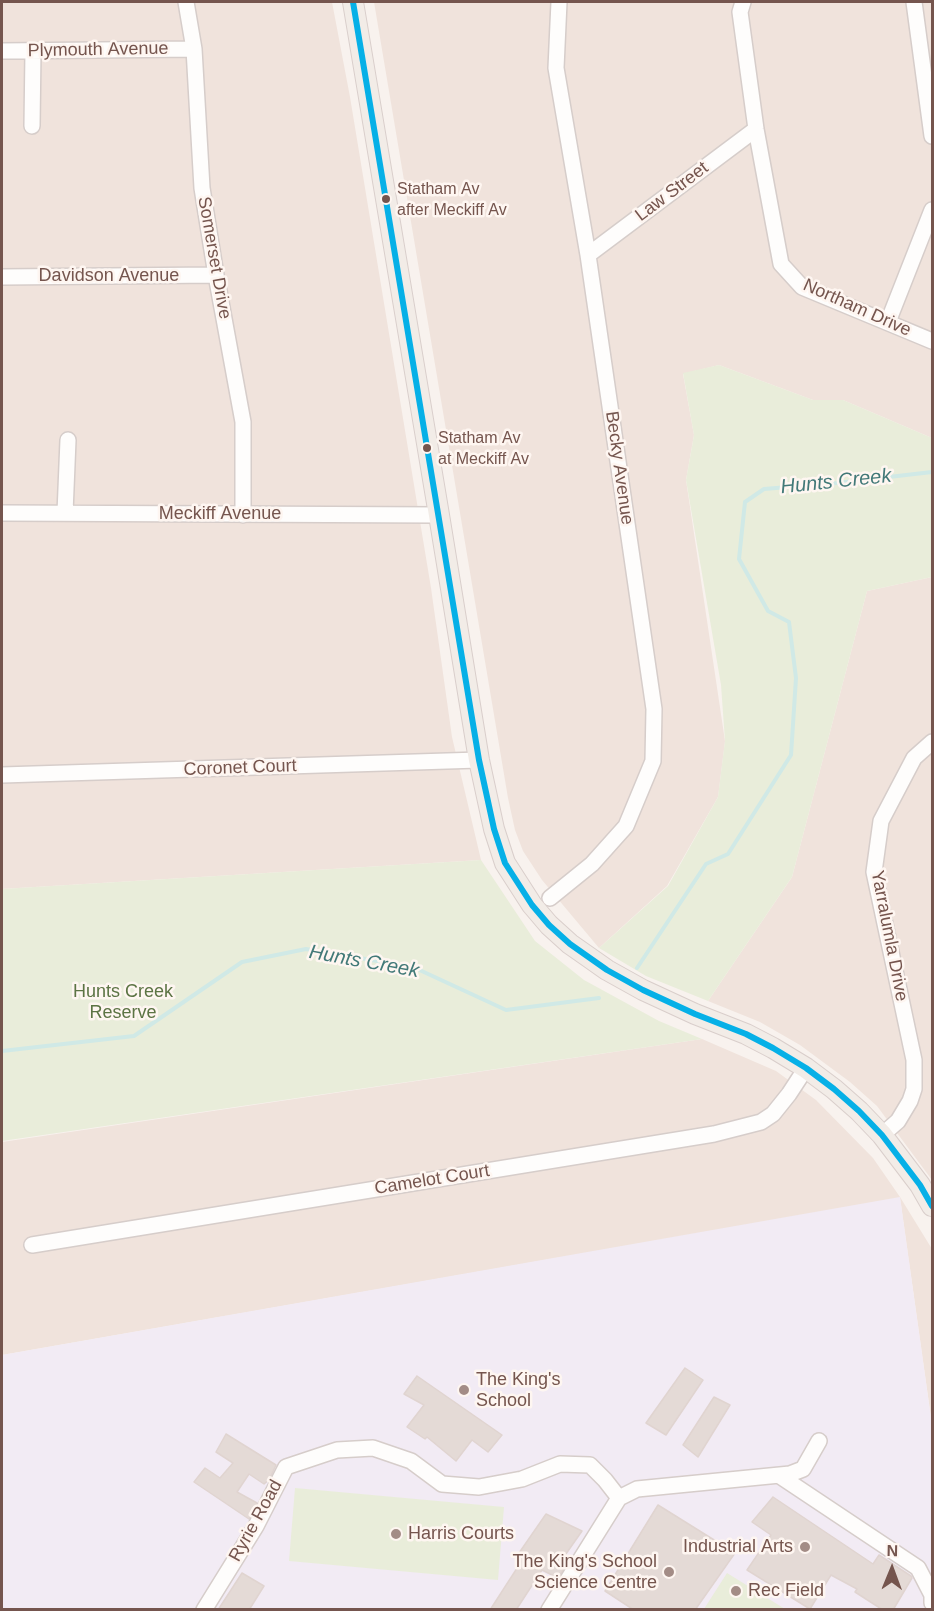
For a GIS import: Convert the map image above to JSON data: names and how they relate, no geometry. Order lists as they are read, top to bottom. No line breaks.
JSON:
{"streets":{"street":["Plymouth Avenue","Law Street","Somerset Drive","Davidson Avenue","Northam Drive","Becky Avenue","Meckiff Avenue","Coronet Court","Yarralumla Drive","Camelot Court","Ryrie Road"]},"crossings":[["Plymouth Avenue","Somerset Drive"],["Law Street","Northam Drive"],["Law Street","Becky Avenue"],["Somerset Drive","Davidson Avenue"],["Somerset Drive","Meckiff Avenue"]],"water":["Hunts Creek"],"parks":["Hunts Creek Reserve"],"places":["Statham Av after Meckiff Av","Statham Av at Meckiff Av","The King's School","Harris Courts","Industrial Arts","The King's School Science Centre","Rec Field"],"north":"top"}
